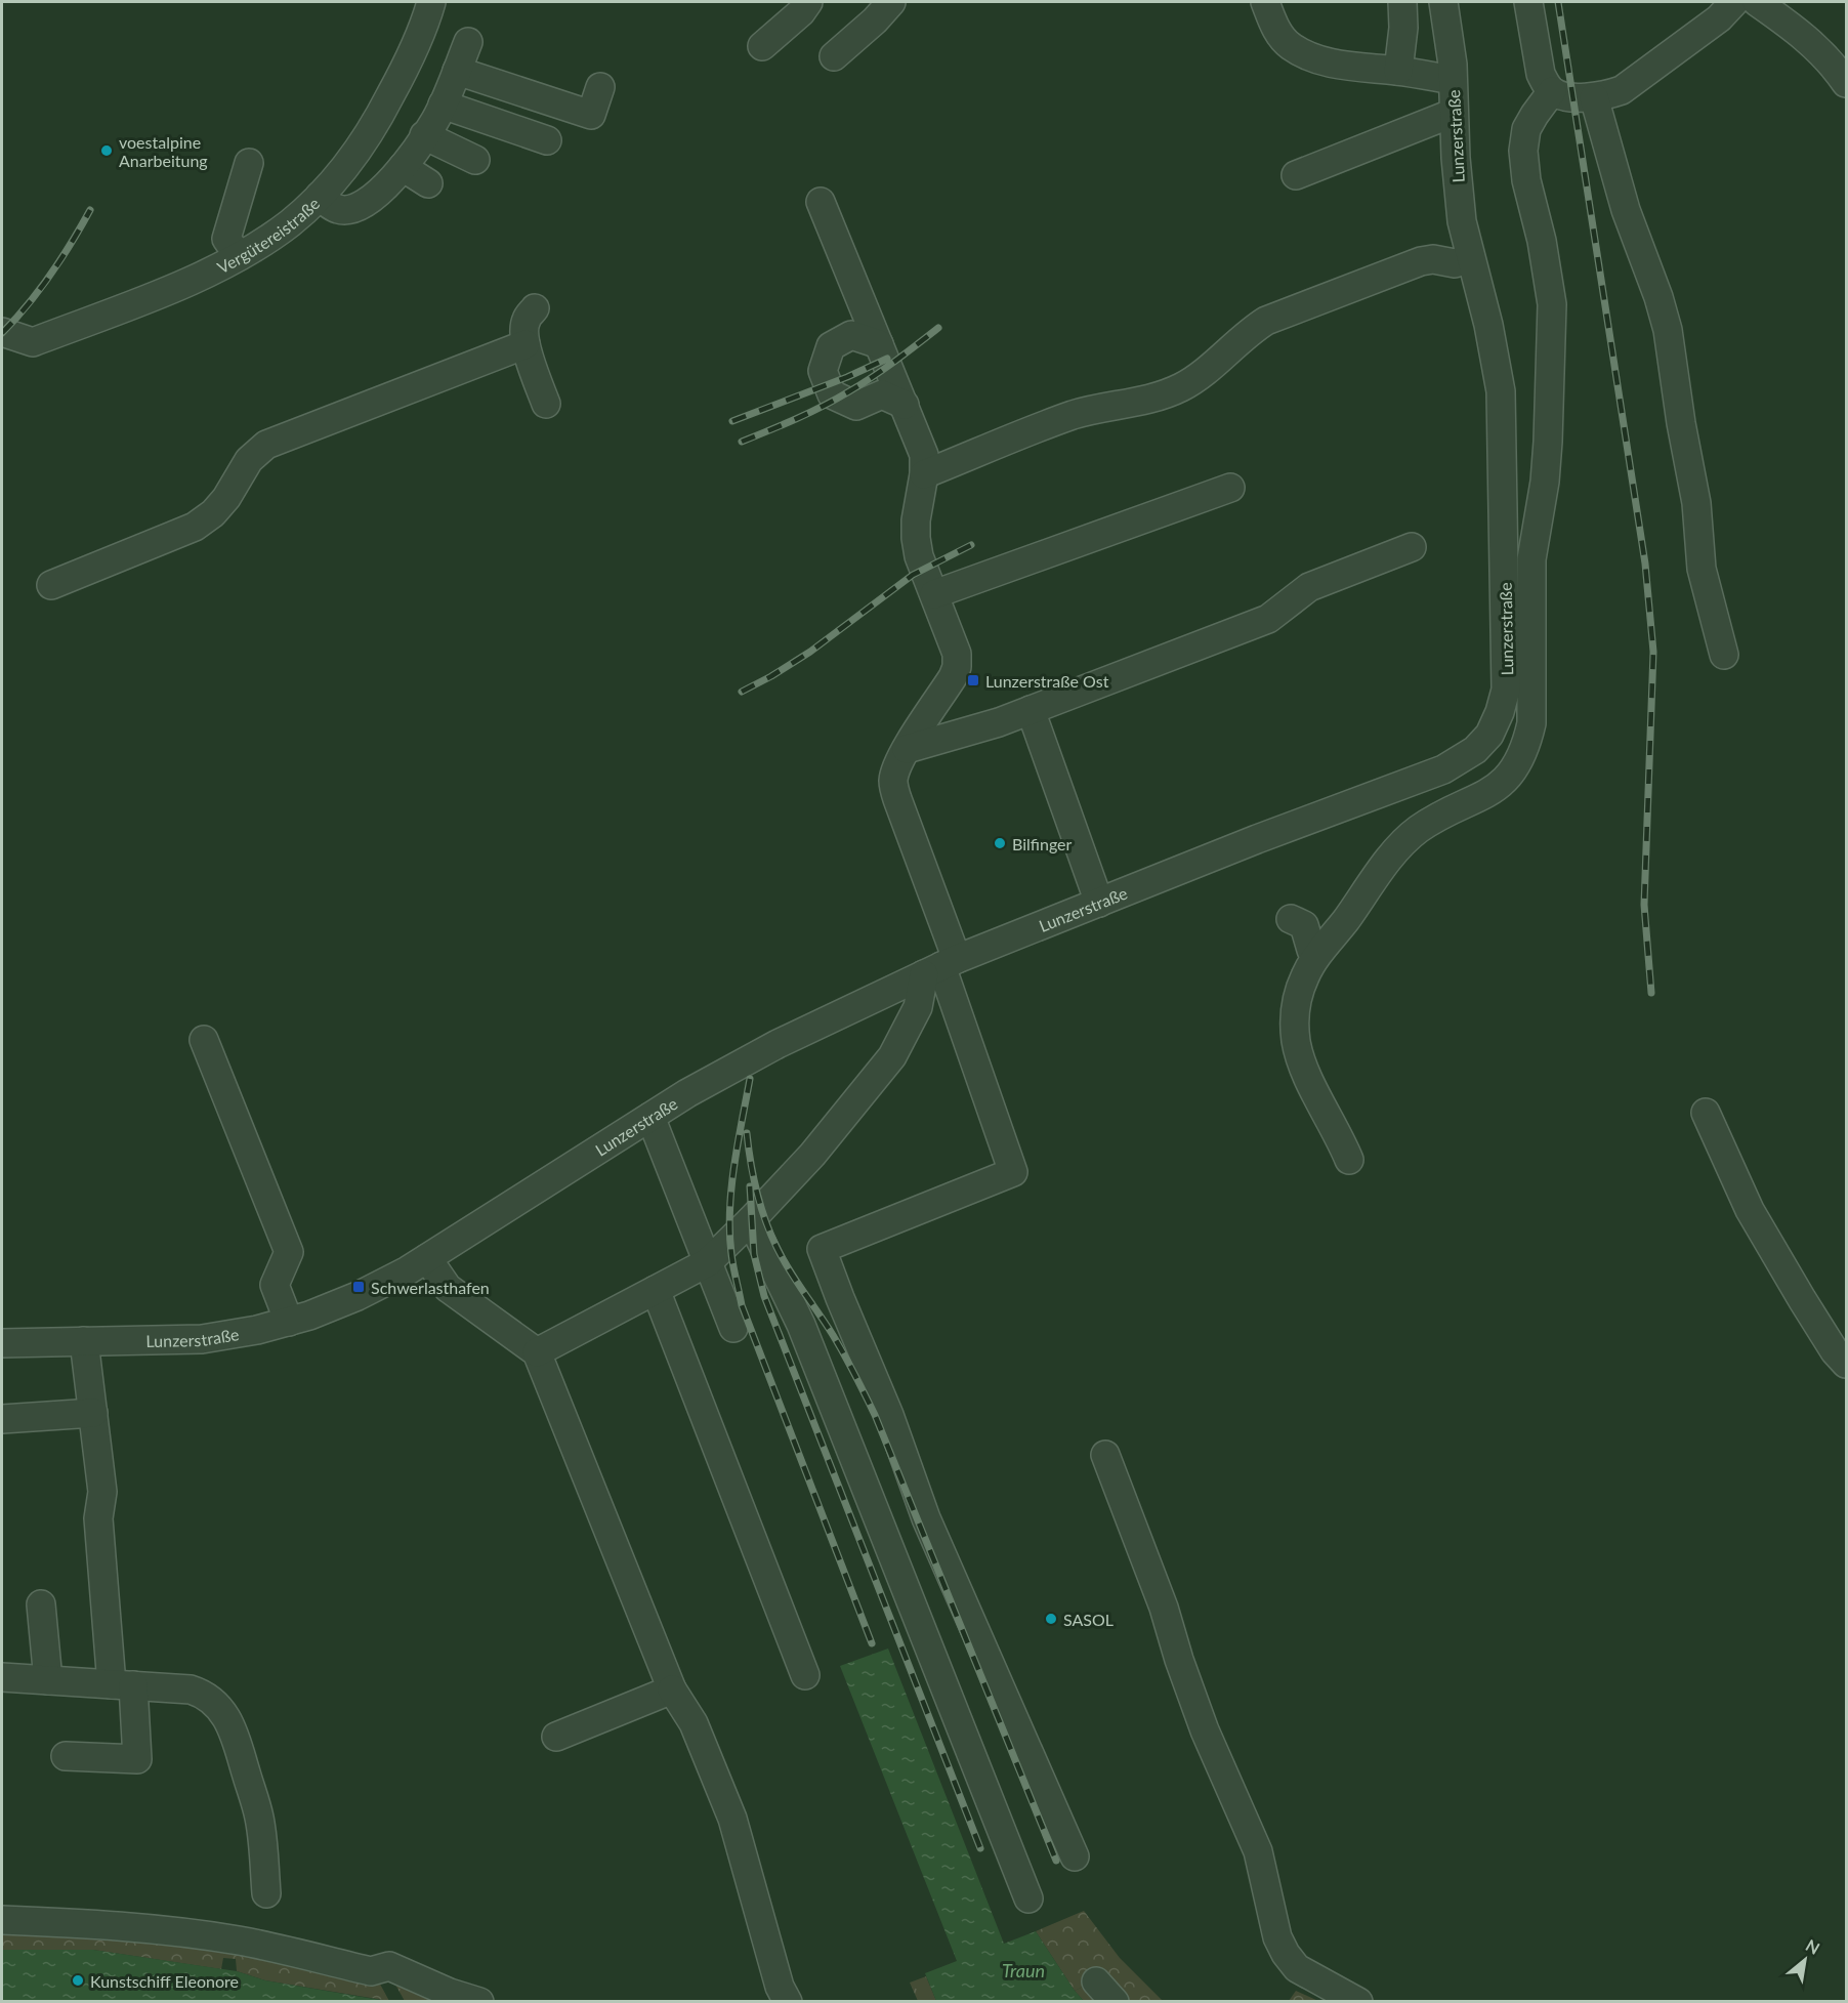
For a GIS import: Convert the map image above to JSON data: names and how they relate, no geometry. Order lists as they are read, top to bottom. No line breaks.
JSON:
{"streets":{"street":["Lunzerstraße","Vergütereistraße"]},"water":["Traun"],"places":{"other":["voestalpine Anarbeitung","Bilfinger","SASOL","Kunstschiff Eleonore"],"transit":["Lunzerstraße Ost","Schwerlasthafen"]},"north":"top right"}
